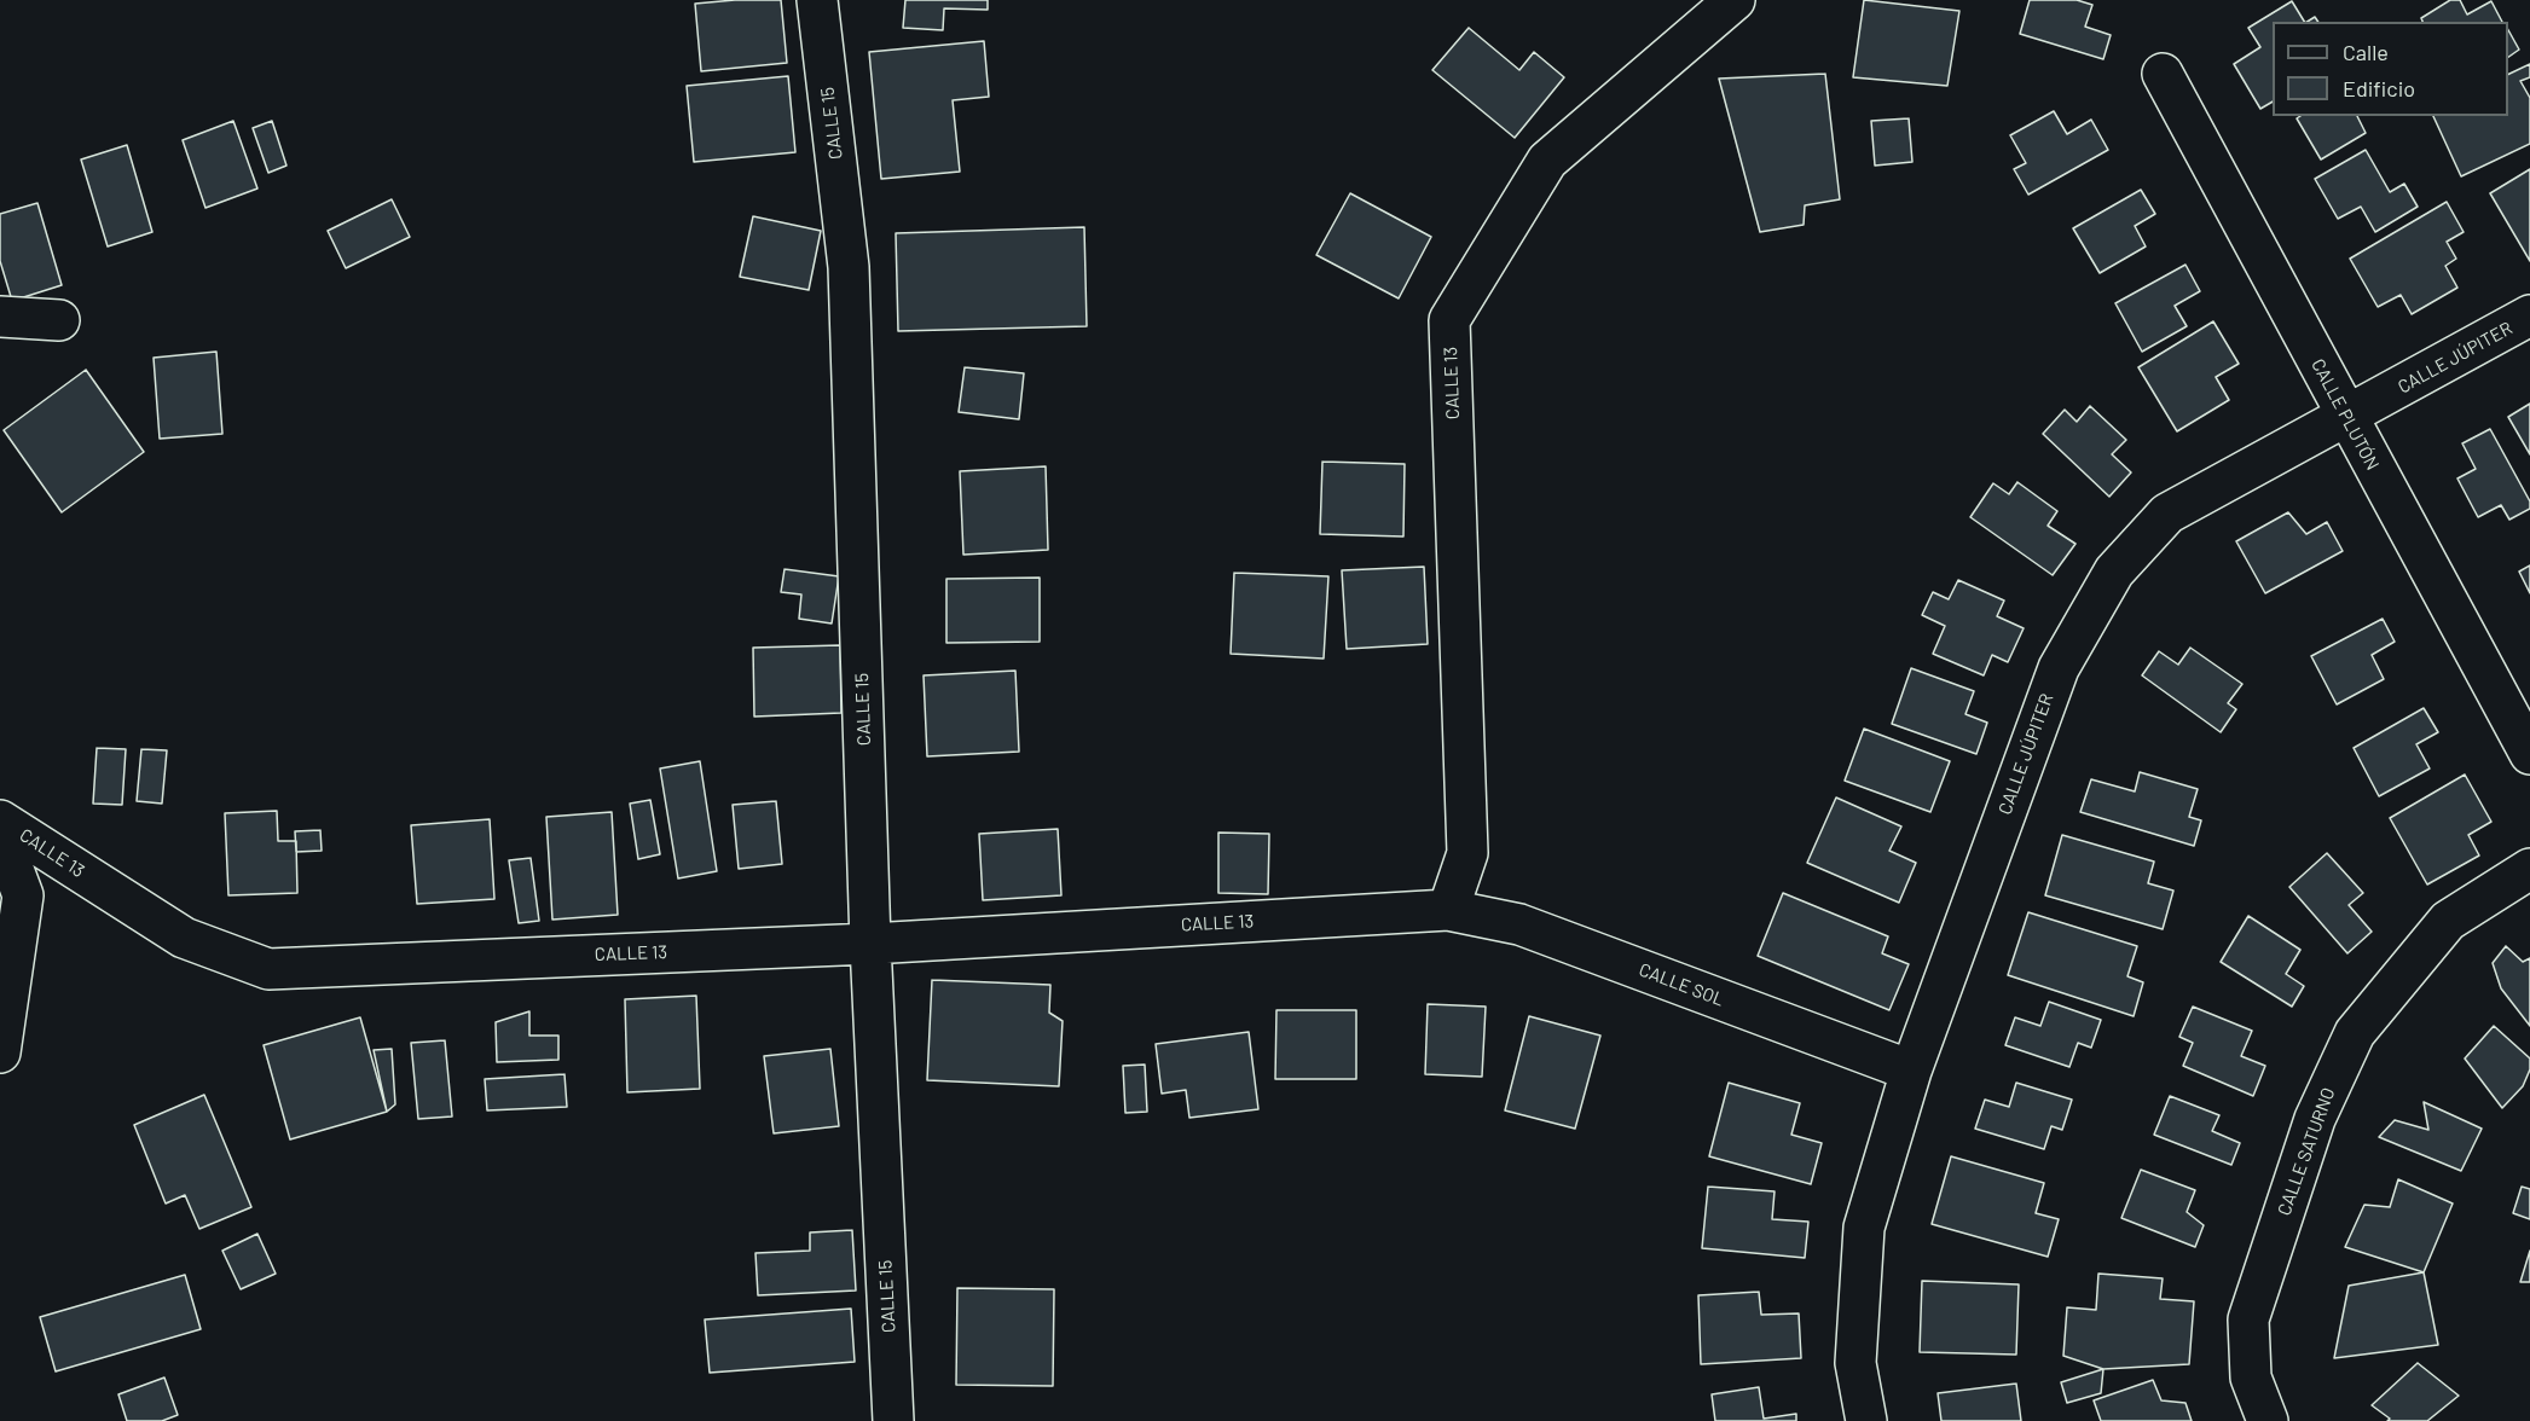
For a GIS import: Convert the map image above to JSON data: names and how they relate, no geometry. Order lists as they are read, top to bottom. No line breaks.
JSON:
{"streets":{"street":["CALLE 15","CALLE JÚPITER","CALLE 13","CALLE PLUTÓN","CALLE SOL","CALLE SATURNO"]},"crossings":[["CALLE 15","CALLE 13"],["CALLE JÚPITER","CALLE PLUTÓN"],["CALLE JÚPITER","CALLE SOL"],["CALLE 13","CALLE SOL"]],"legend":["Calle","Edificio"]}
